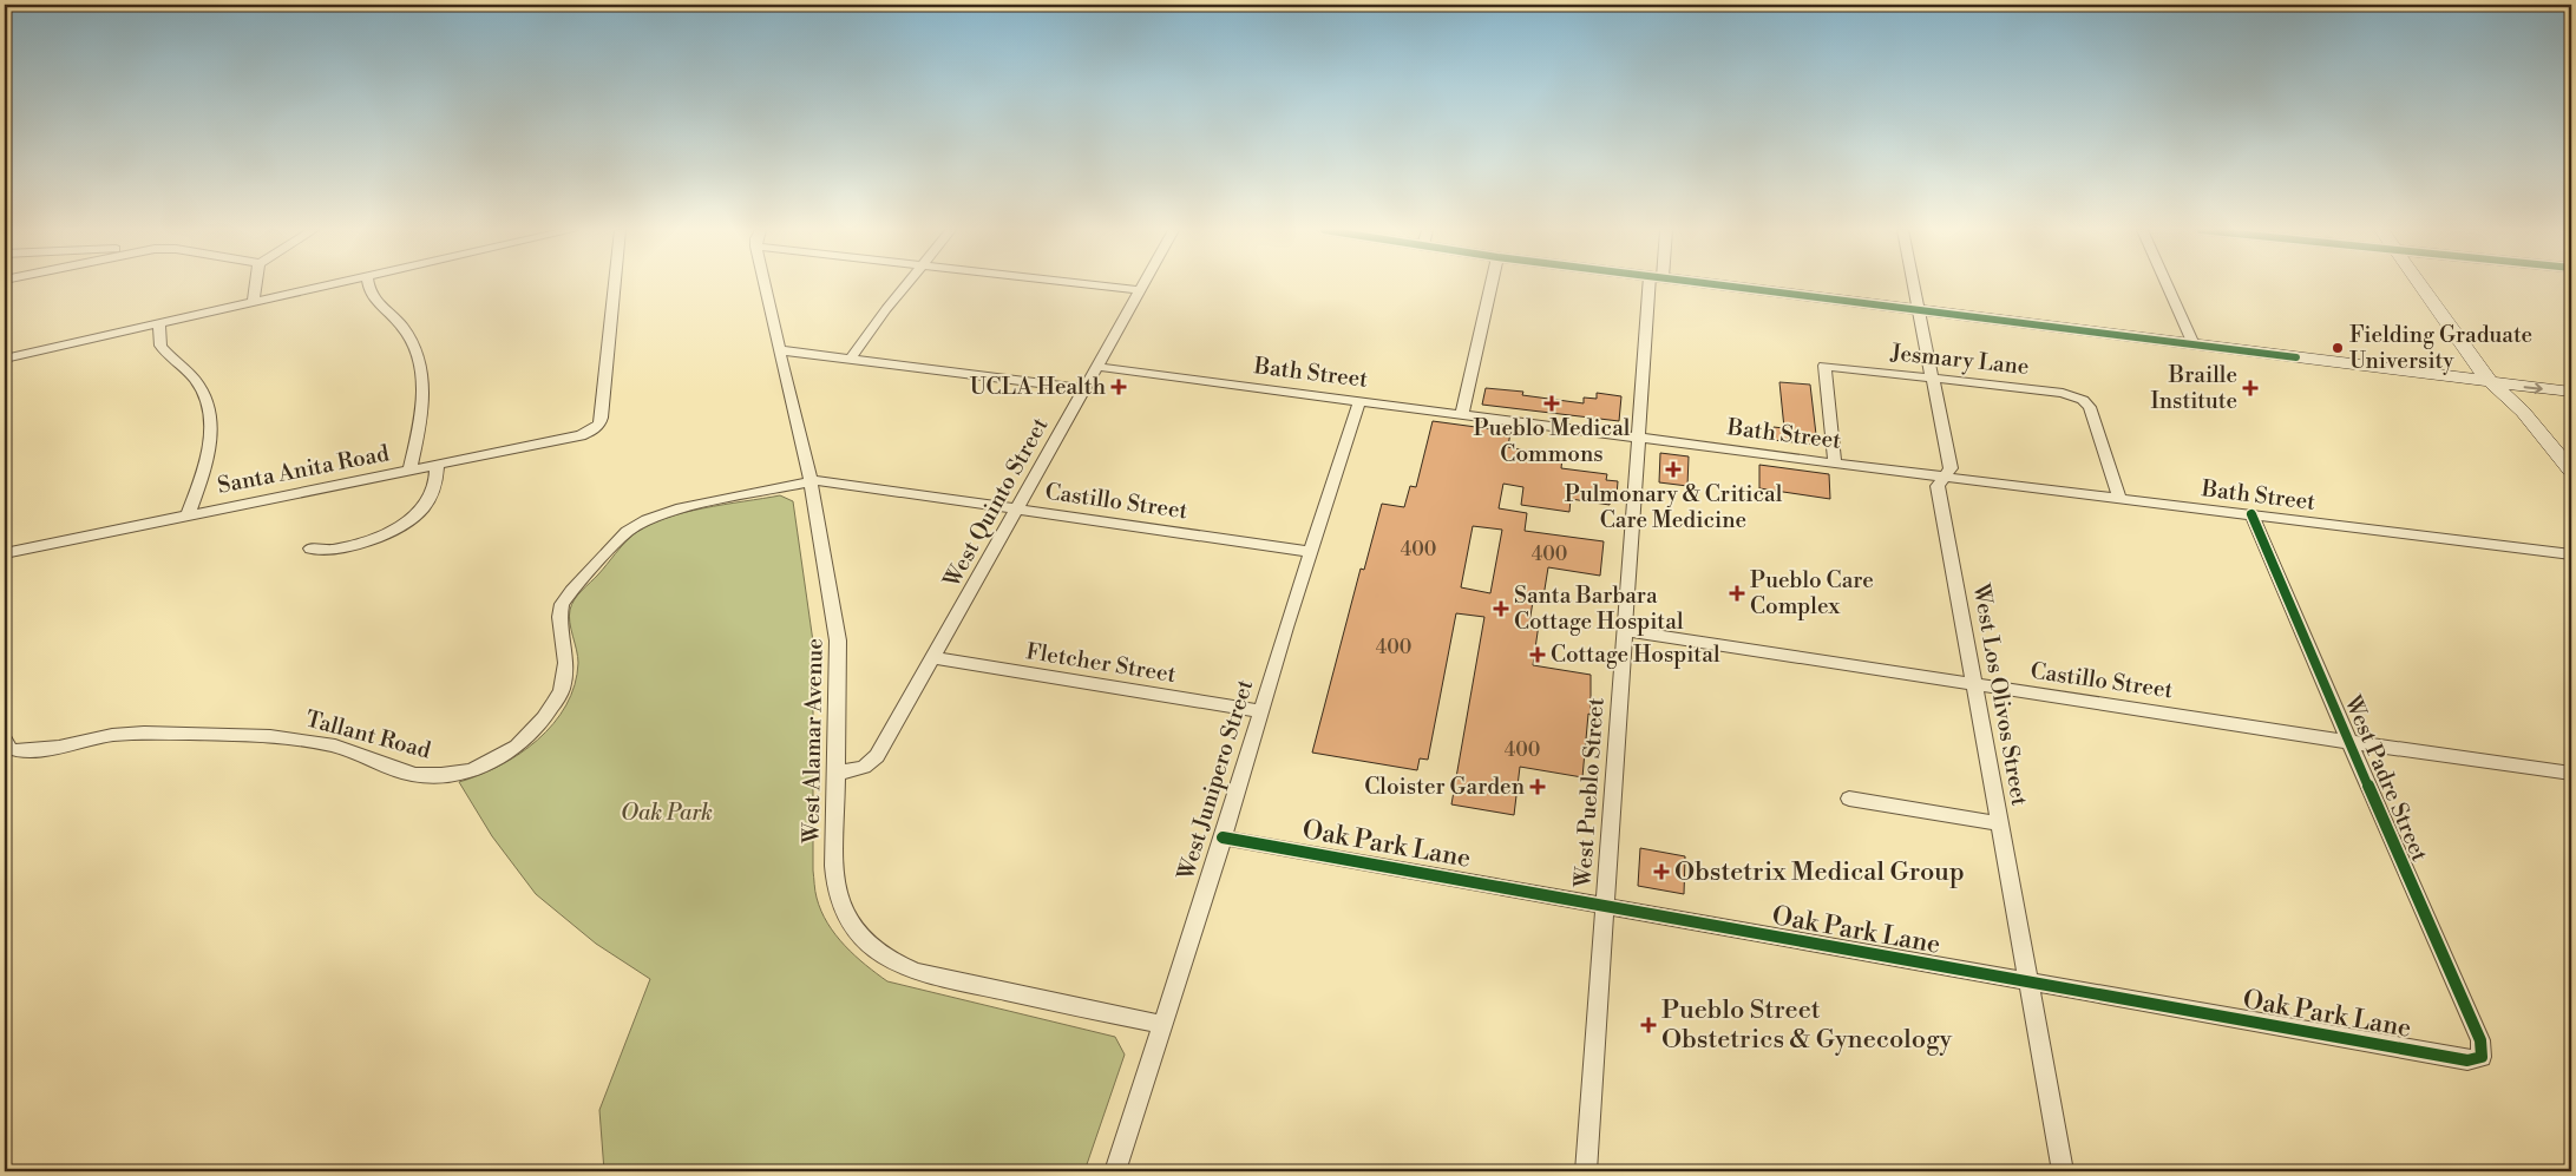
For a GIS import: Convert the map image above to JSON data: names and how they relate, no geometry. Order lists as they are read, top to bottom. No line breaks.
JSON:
{"streets":{"street":["Jesmary Lane","Bath Street","Santa Anita Road","Castillo Street","West Quinto Street","Fletcher Street","West Los Olivos Street","Tallant Road","West Alamar Avenue","West Padre Street","West Junipero Street","West Pueblo Street","Oak Park Lane"]},"crossings":[["Jesmary Lane","Bath Street"],["Jesmary Lane","West Los Olivos Street"],["Bath Street","West Quinto Street"],["Bath Street","West Los Olivos Street"],["Bath Street","West Padre Street"],["Bath Street","West Junipero Street"],["Bath Street","West Pueblo Street"],["Castillo Street","West Quinto Street"],["Castillo Street","West Los Olivos Street"],["Castillo Street","Tallant Road"],["Castillo Street","West Alamar Avenue"],["Castillo Street","West Padre Street"],["Castillo Street","West Junipero Street"],["Castillo Street","West Pueblo Street"],["West Quinto Street","Fletcher Street"],["West Quinto Street","West Alamar Avenue"],["Fletcher Street","West Junipero Street"],["West Los Olivos Street","Oak Park Lane"],["Tallant Road","West Alamar Avenue"],["West Alamar Avenue","West Junipero Street"],["West Padre Street","Oak Park Lane"],["West Junipero Street","Oak Park Lane"],["West Pueblo Street","Oak Park Lane"]],"parks":["Oak Park"],"places":{"other":["Fielding Graduate University"],"health":["UCLA Health","Braille Institute","Pueblo Medical Commons","Pulmonary & Critical Care Medicine","Pueblo Care Complex","Santa Barbara Cottage Hospital","Cottage Hospital","Cloister Garden","Obstetrix Medical Group","Pueblo Street Obstetrics & Gynecology"]},"house_numbers":["400","400","400","400"]}
